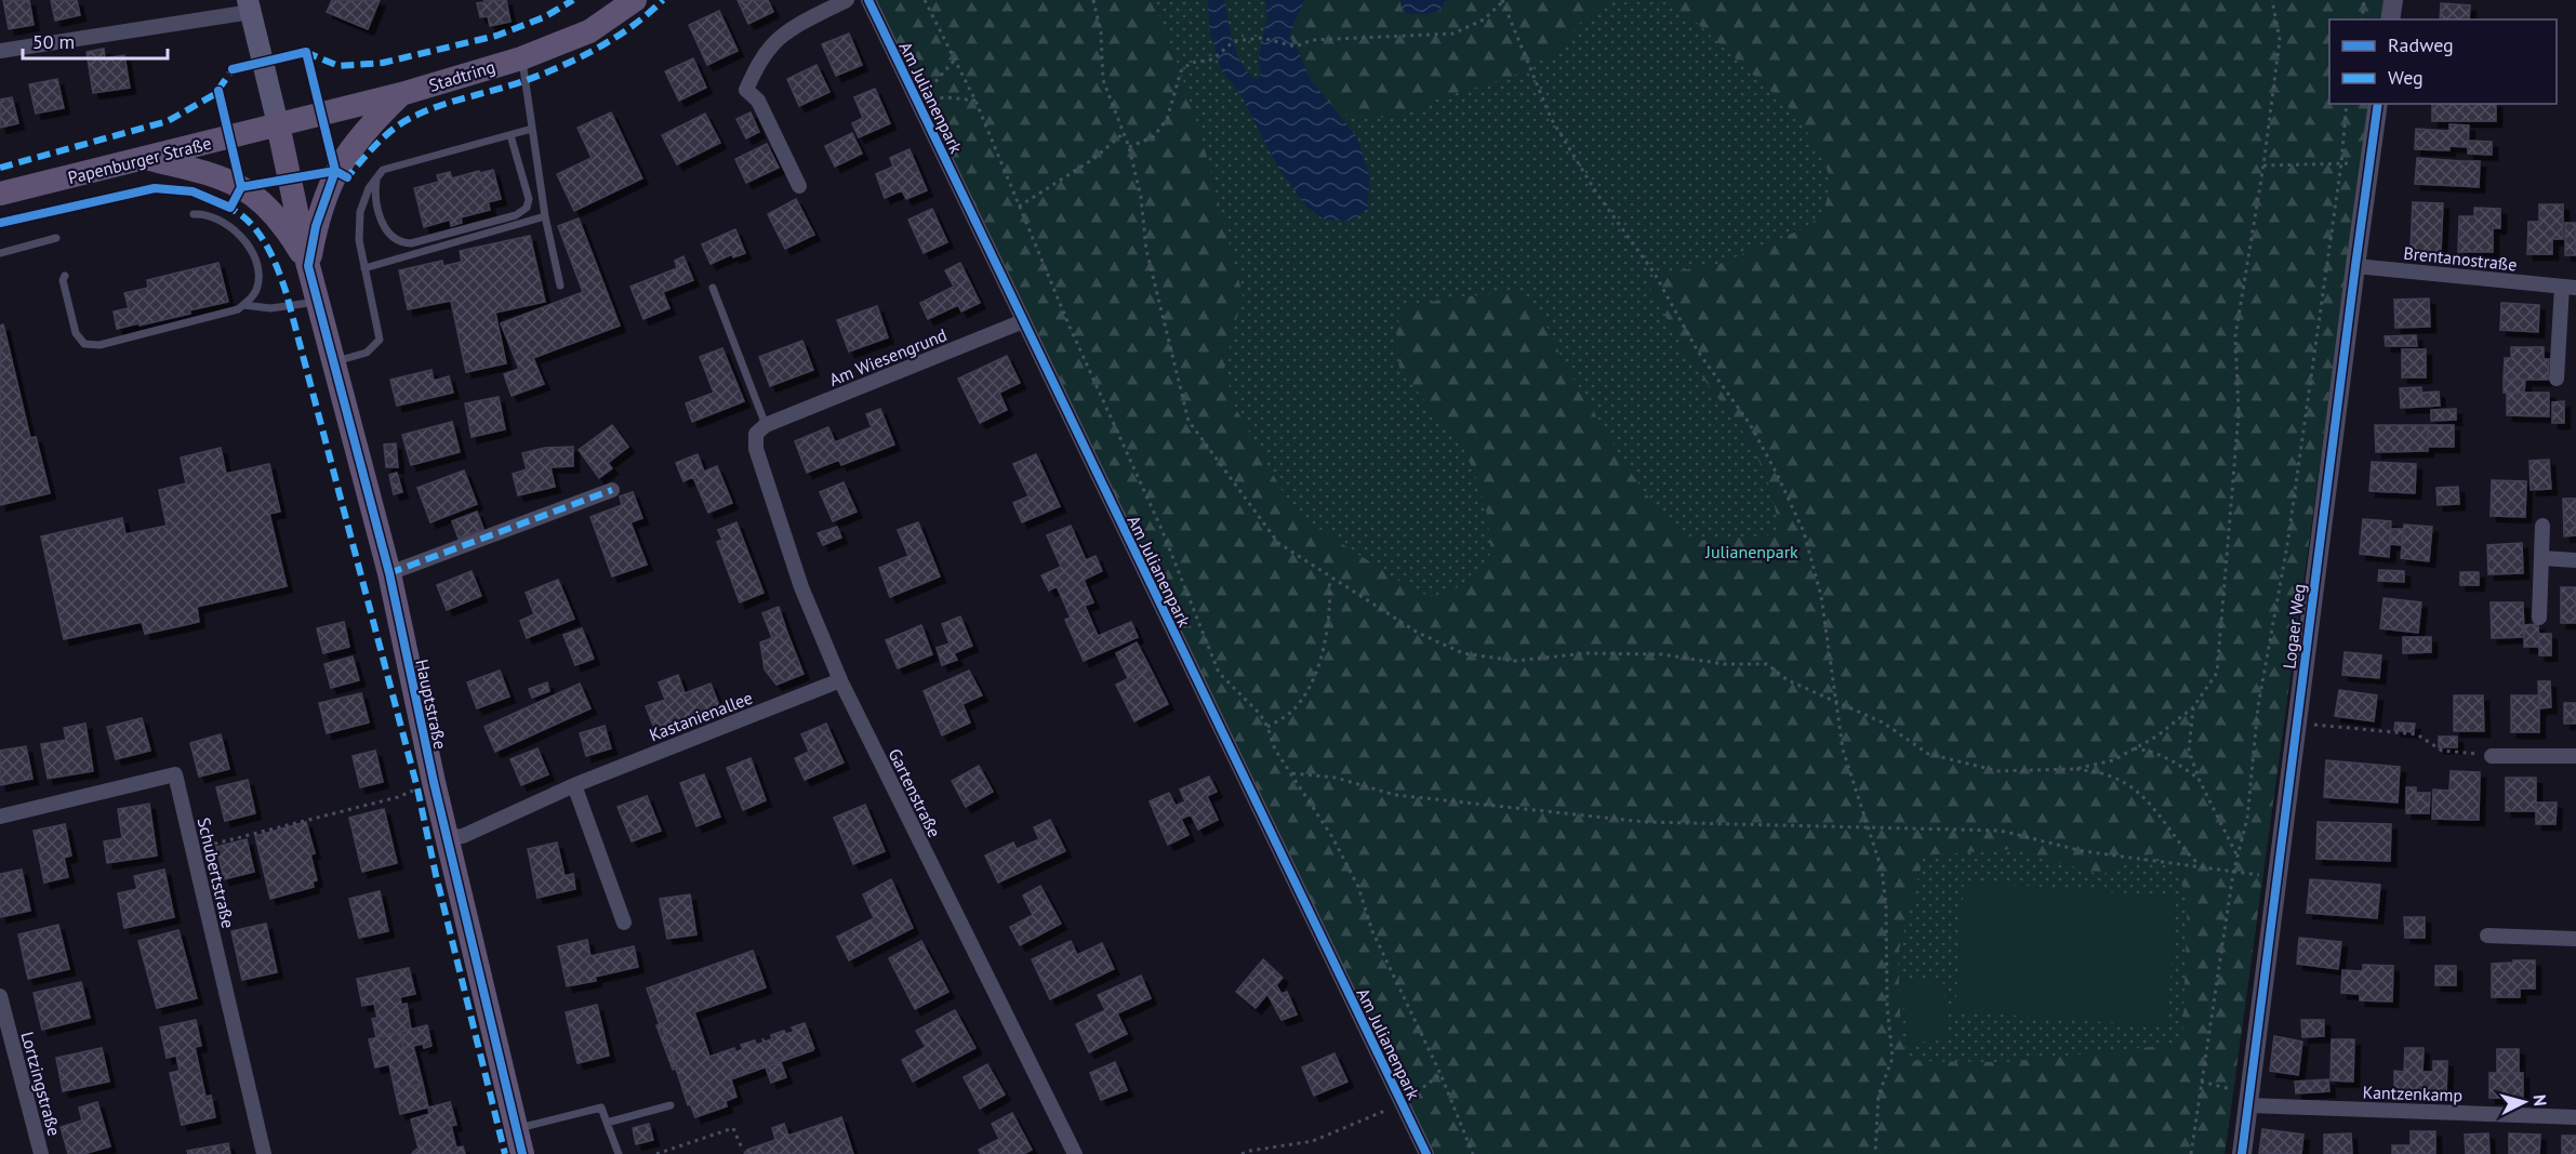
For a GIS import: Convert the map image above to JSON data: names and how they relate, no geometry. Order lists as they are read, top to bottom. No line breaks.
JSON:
{"streets":{"main road":["Stadtring","Papenburger Straße","Hauptstraße"],"street":["Am Julianenpark","Brentanostraße","Am Wiesengrund","Logaer Weg","Kastanienallee","Gartenstraße","Schubertstraße","Lortzingstraße","Kantzenkamp"]},"crossings":[["Stadtring","Papenburger Straße"],["Stadtring","Hauptstraße"],["Am Julianenpark","Am Wiesengrund"],["Papenburger Straße","Hauptstraße"],["Brentanostraße","Logaer Weg"],["Am Wiesengrund","Gartenstraße"],["Logaer Weg","Kantzenkamp"],["Hauptstraße","Kastanienallee"],["Kastanienallee","Gartenstraße"]],"parks":["Julianenpark"],"legend":["Radweg","Weg"],"scale_bar":"50 m","north":"right"}
